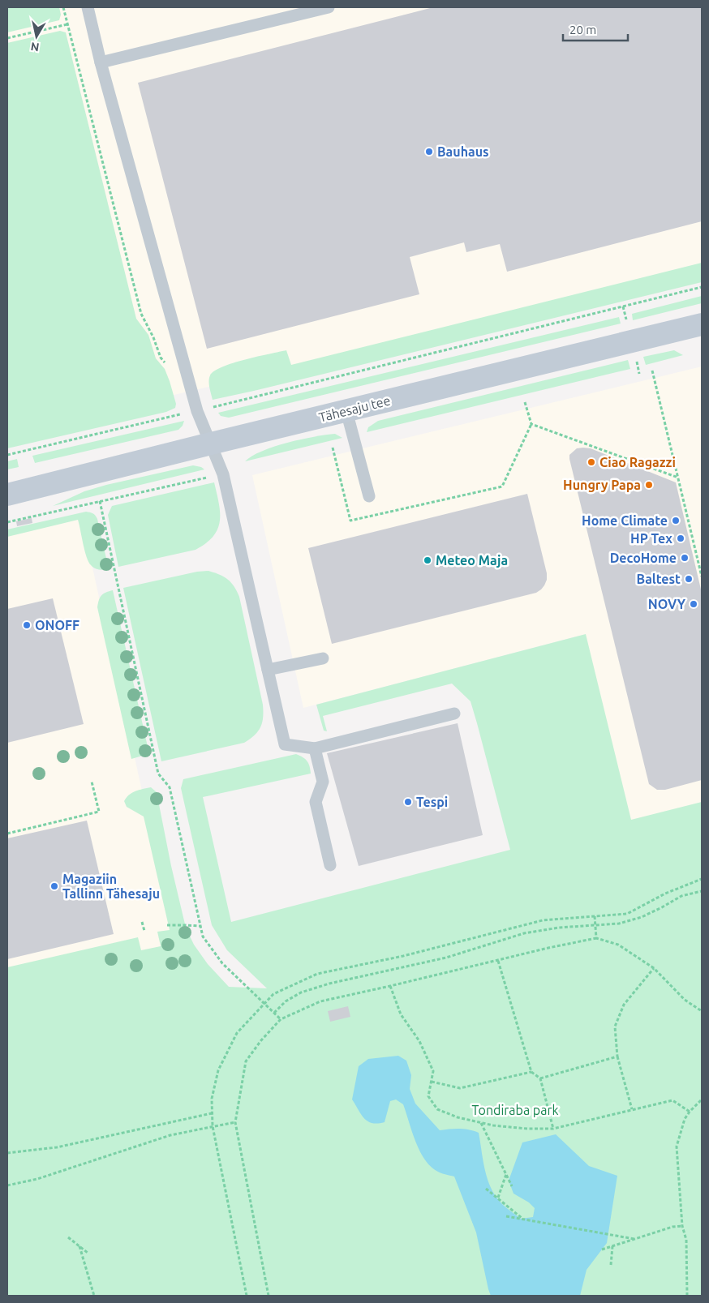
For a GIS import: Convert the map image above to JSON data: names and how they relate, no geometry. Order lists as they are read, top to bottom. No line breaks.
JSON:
{"streets":{"street":["Tähesaju tee"]},"parks":["Tondiraba park"],"places":["Bauhaus","Ciao Ragazzi","Hungry Papa","Home Climate","HP Tex","DecoHome","Meteo Maja","Baltest","NOVY","ONOFF","Tespi","Magaziin Tallinn Tähesaju"],"scale_bar":"20 m","north":"bottom"}
